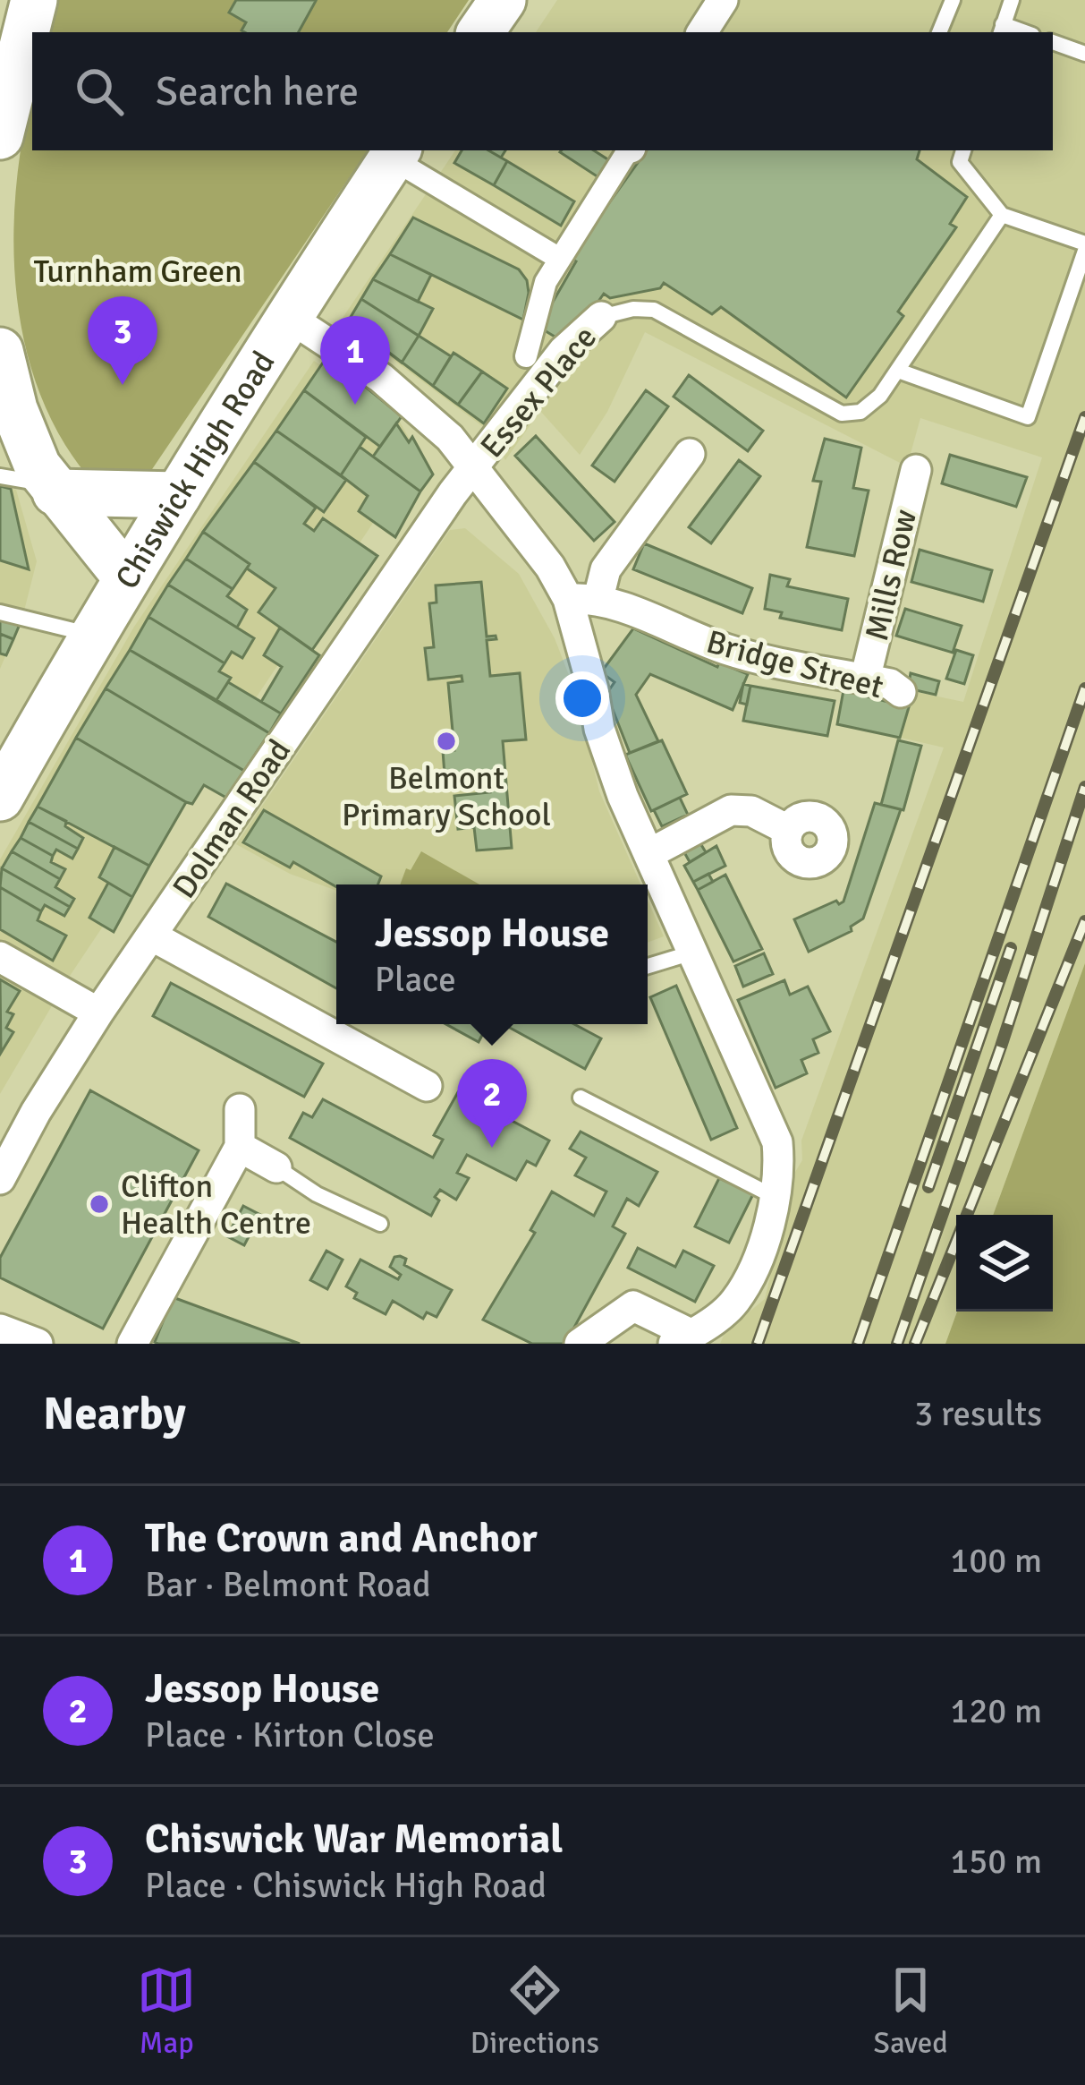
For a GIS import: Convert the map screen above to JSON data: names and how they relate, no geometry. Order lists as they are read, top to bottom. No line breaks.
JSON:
{"streets":{"main road":["Chiswick High Road"],"street":["Essex Place","Mills Row","Bridge Street","Dolman Road"]},"crossings":[["Essex Place","Dolman Road"],["Mills Row","Bridge Street"]],"parks":["Turnham Green"],"places":["Belmont Primary School","Clifton Health Centre"],"page":{"search":"Search here","pins":["3","1","2"],"popup":["Jessop House","Place"],"heading":["Nearby","3 results"],"list":[{"mark":"1","name":"The Crown and Anchor","note":"Bar · Belmont Road","value":"100 m"},{"mark":"2","name":"Jessop House","note":"Place · Kirton Close","value":"120 m"},{"mark":"3","name":"Chiswick War Memorial","note":"Place · Chiswick High Road","value":"150 m"}],"nav":["Map","Directions","Saved"]}}
